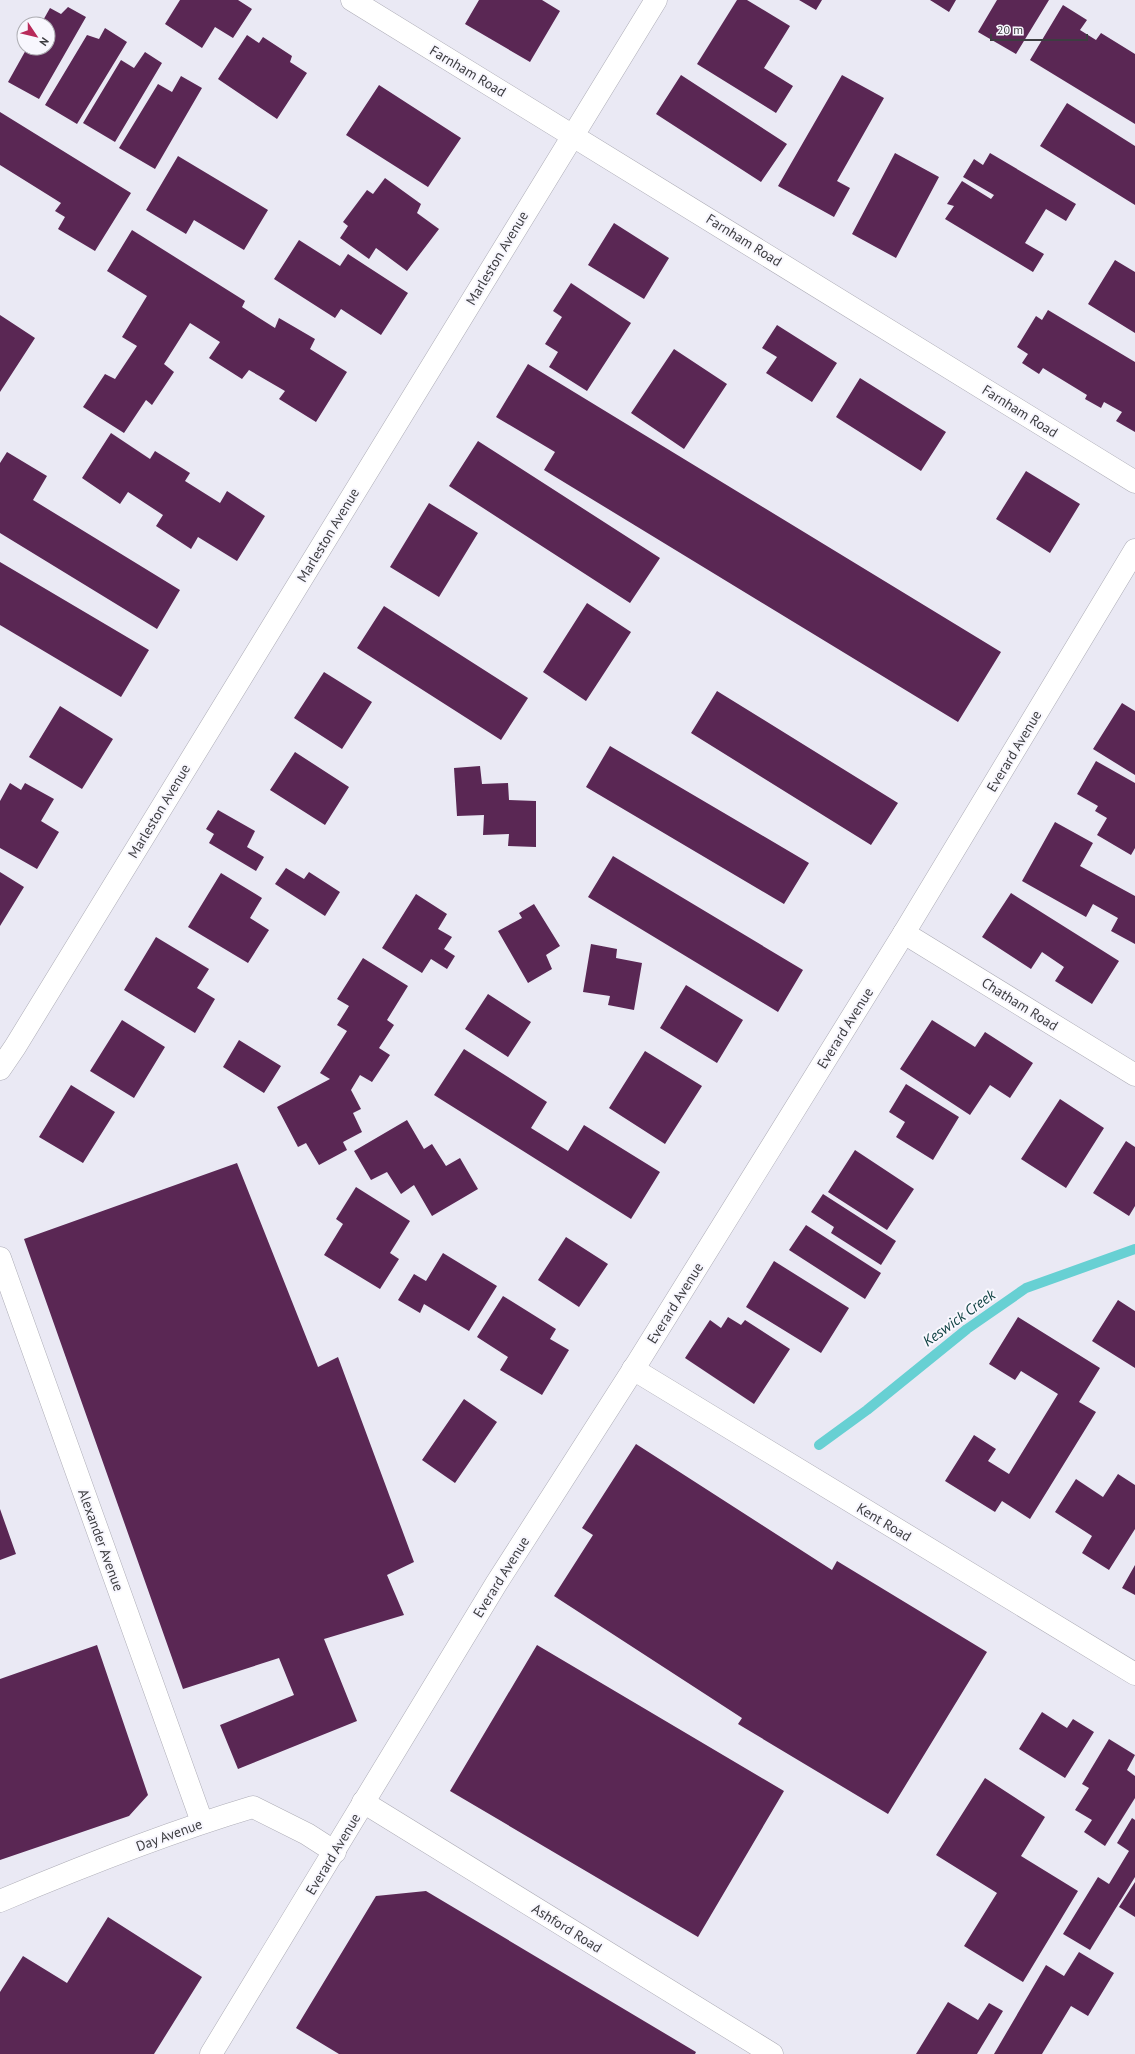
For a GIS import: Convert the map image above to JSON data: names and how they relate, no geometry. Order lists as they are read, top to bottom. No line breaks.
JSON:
{"streets":{"street":["Farnham Road","Marleston Avenue","Everard Avenue","Chatham Road","Kent Road","Alexander Avenue","Day Avenue","Ashford Road"]},"crossings":[["Farnham Road","Marleston Avenue"],["Everard Avenue","Chatham Road"],["Everard Avenue","Kent Road"],["Everard Avenue","Day Avenue"],["Everard Avenue","Ashford Road"],["Alexander Avenue","Day Avenue"]],"water":["Keswick Creek"],"scale_bar":"20 m","north":"bottom right"}
